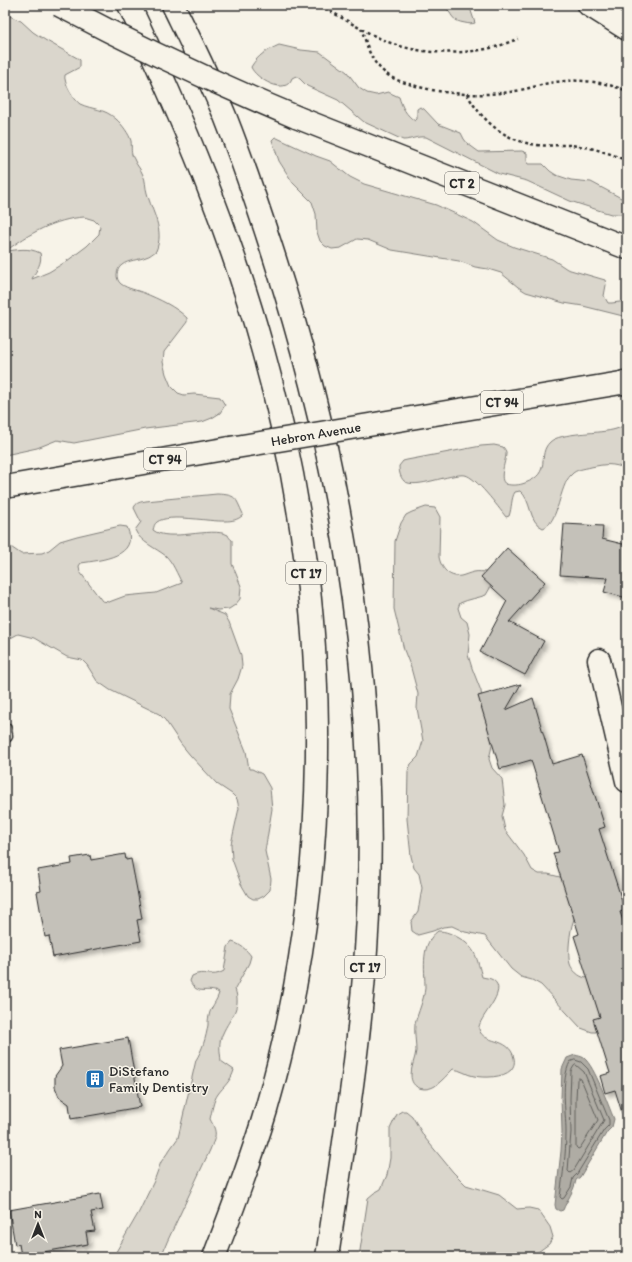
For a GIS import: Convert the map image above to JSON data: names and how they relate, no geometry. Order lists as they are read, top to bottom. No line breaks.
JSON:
{"streets":{"main road":["CT 2","CT 94","Hebron Avenue","CT 17"]},"places":{"building":["DiStefano Family Dentistry"]},"north":"top"}
